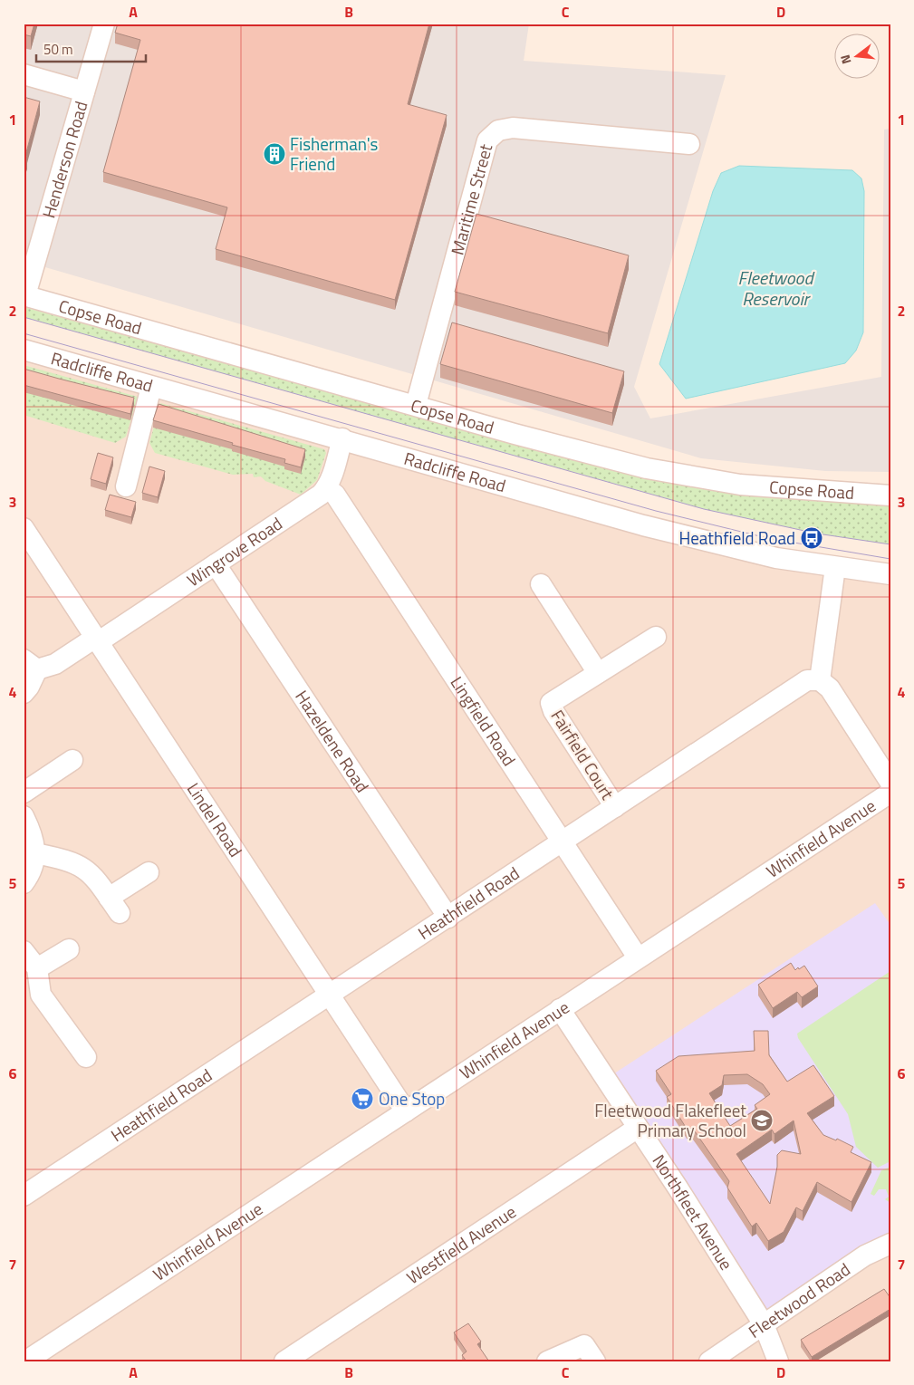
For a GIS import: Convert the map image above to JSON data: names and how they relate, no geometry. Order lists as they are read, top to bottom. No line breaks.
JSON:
{"streets":{"street":["Henderson Road","Maritime Street","Copse Road","Radcliffe Road","Wingrove Road","Lingfield Road","Hazeldene Road","Fairfield Court","Lindel Road","Whinfield Avenue","Heathfield Road","Northfleet Avenue","Westfield Avenue","Fleetwood Road"]},"crossings":[["Henderson Road","Copse Road"],["Maritime Street","Copse Road"],["Wingrove Road","Lingfield Road"],["Wingrove Road","Hazeldene Road"],["Wingrove Road","Lindel Road"],["Lingfield Road","Whinfield Avenue"],["Lingfield Road","Heathfield Road"],["Hazeldene Road","Heathfield Road"],["Fairfield Court","Heathfield Road"],["Lindel Road","Whinfield Avenue"],["Lindel Road","Heathfield Road"],["Whinfield Avenue","Northfleet Avenue"],["Northfleet Avenue","Westfield Avenue"],["Northfleet Avenue","Fleetwood Road"]],"water":["Fleetwood Reservoir"],"places":{"building":["Fisherman's Friend"],"bus stop":["Heathfield Road"],"supermarket":["One Stop"],"school or university":["Fleetwood Flakefleet Primary School"]},"scale_bar":"50 m","north":"left","grid":{"columns":["A","B","C","D"],"rows":["1","2","3","4","5","6","7"]}}
